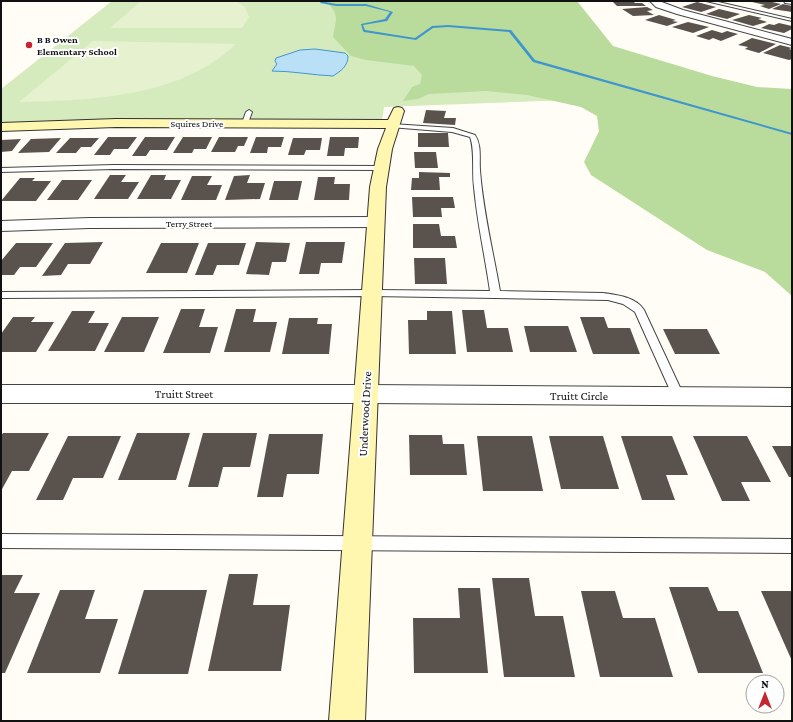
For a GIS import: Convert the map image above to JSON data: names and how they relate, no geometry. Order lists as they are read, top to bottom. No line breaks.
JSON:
{"streets":{"street":["Squires Drive","Terry Street","Truitt Street","Truitt Circle","Underwood Drive"]},"crossings":[["Squires Drive","Underwood Drive"],["Terry Street","Underwood Drive"],["Truitt Street","Truitt Circle"],["Truitt Street","Underwood Drive"],["Truitt Circle","Underwood Drive"]],"places":["B B Owen Elementary School"],"north":"top"}
